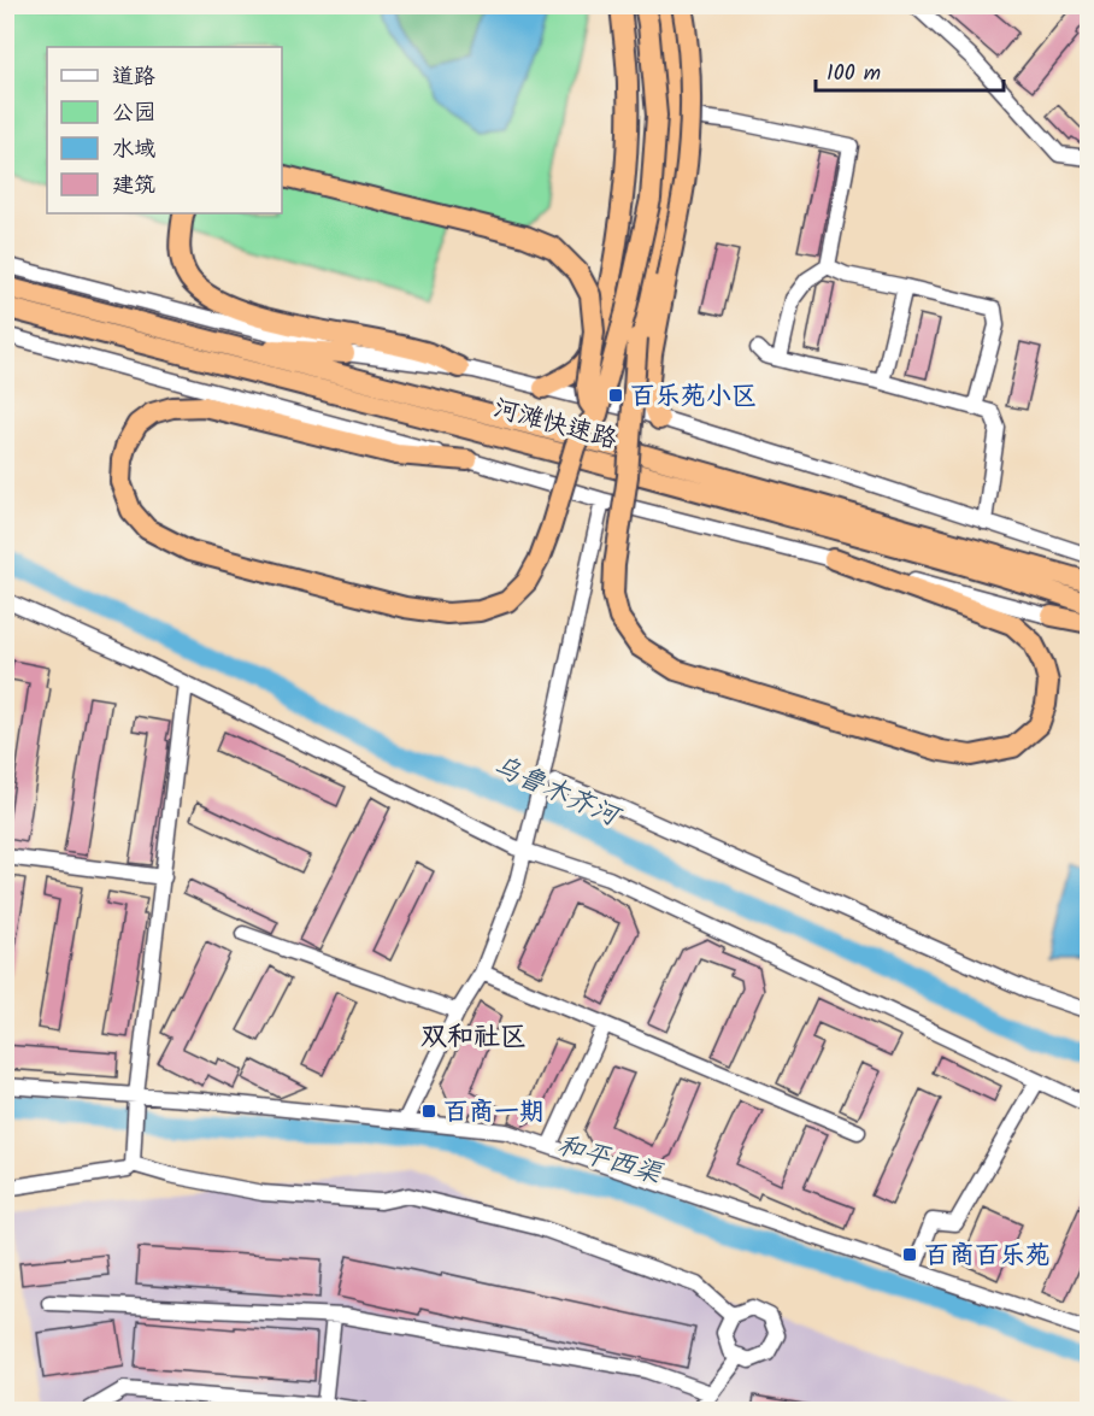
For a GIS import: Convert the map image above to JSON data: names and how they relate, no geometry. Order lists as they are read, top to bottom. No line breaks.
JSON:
{"streets":{"highway":["河滩快速路"]},"districts":["双和社区"],"water":["乌鲁木齐河","和平西渠"],"places":{"transit":["百乐苑小区","百商一期","百商百乐苑"]},"legend":["道路","公园","水域","建筑"],"scale_bar":"100 m"}
